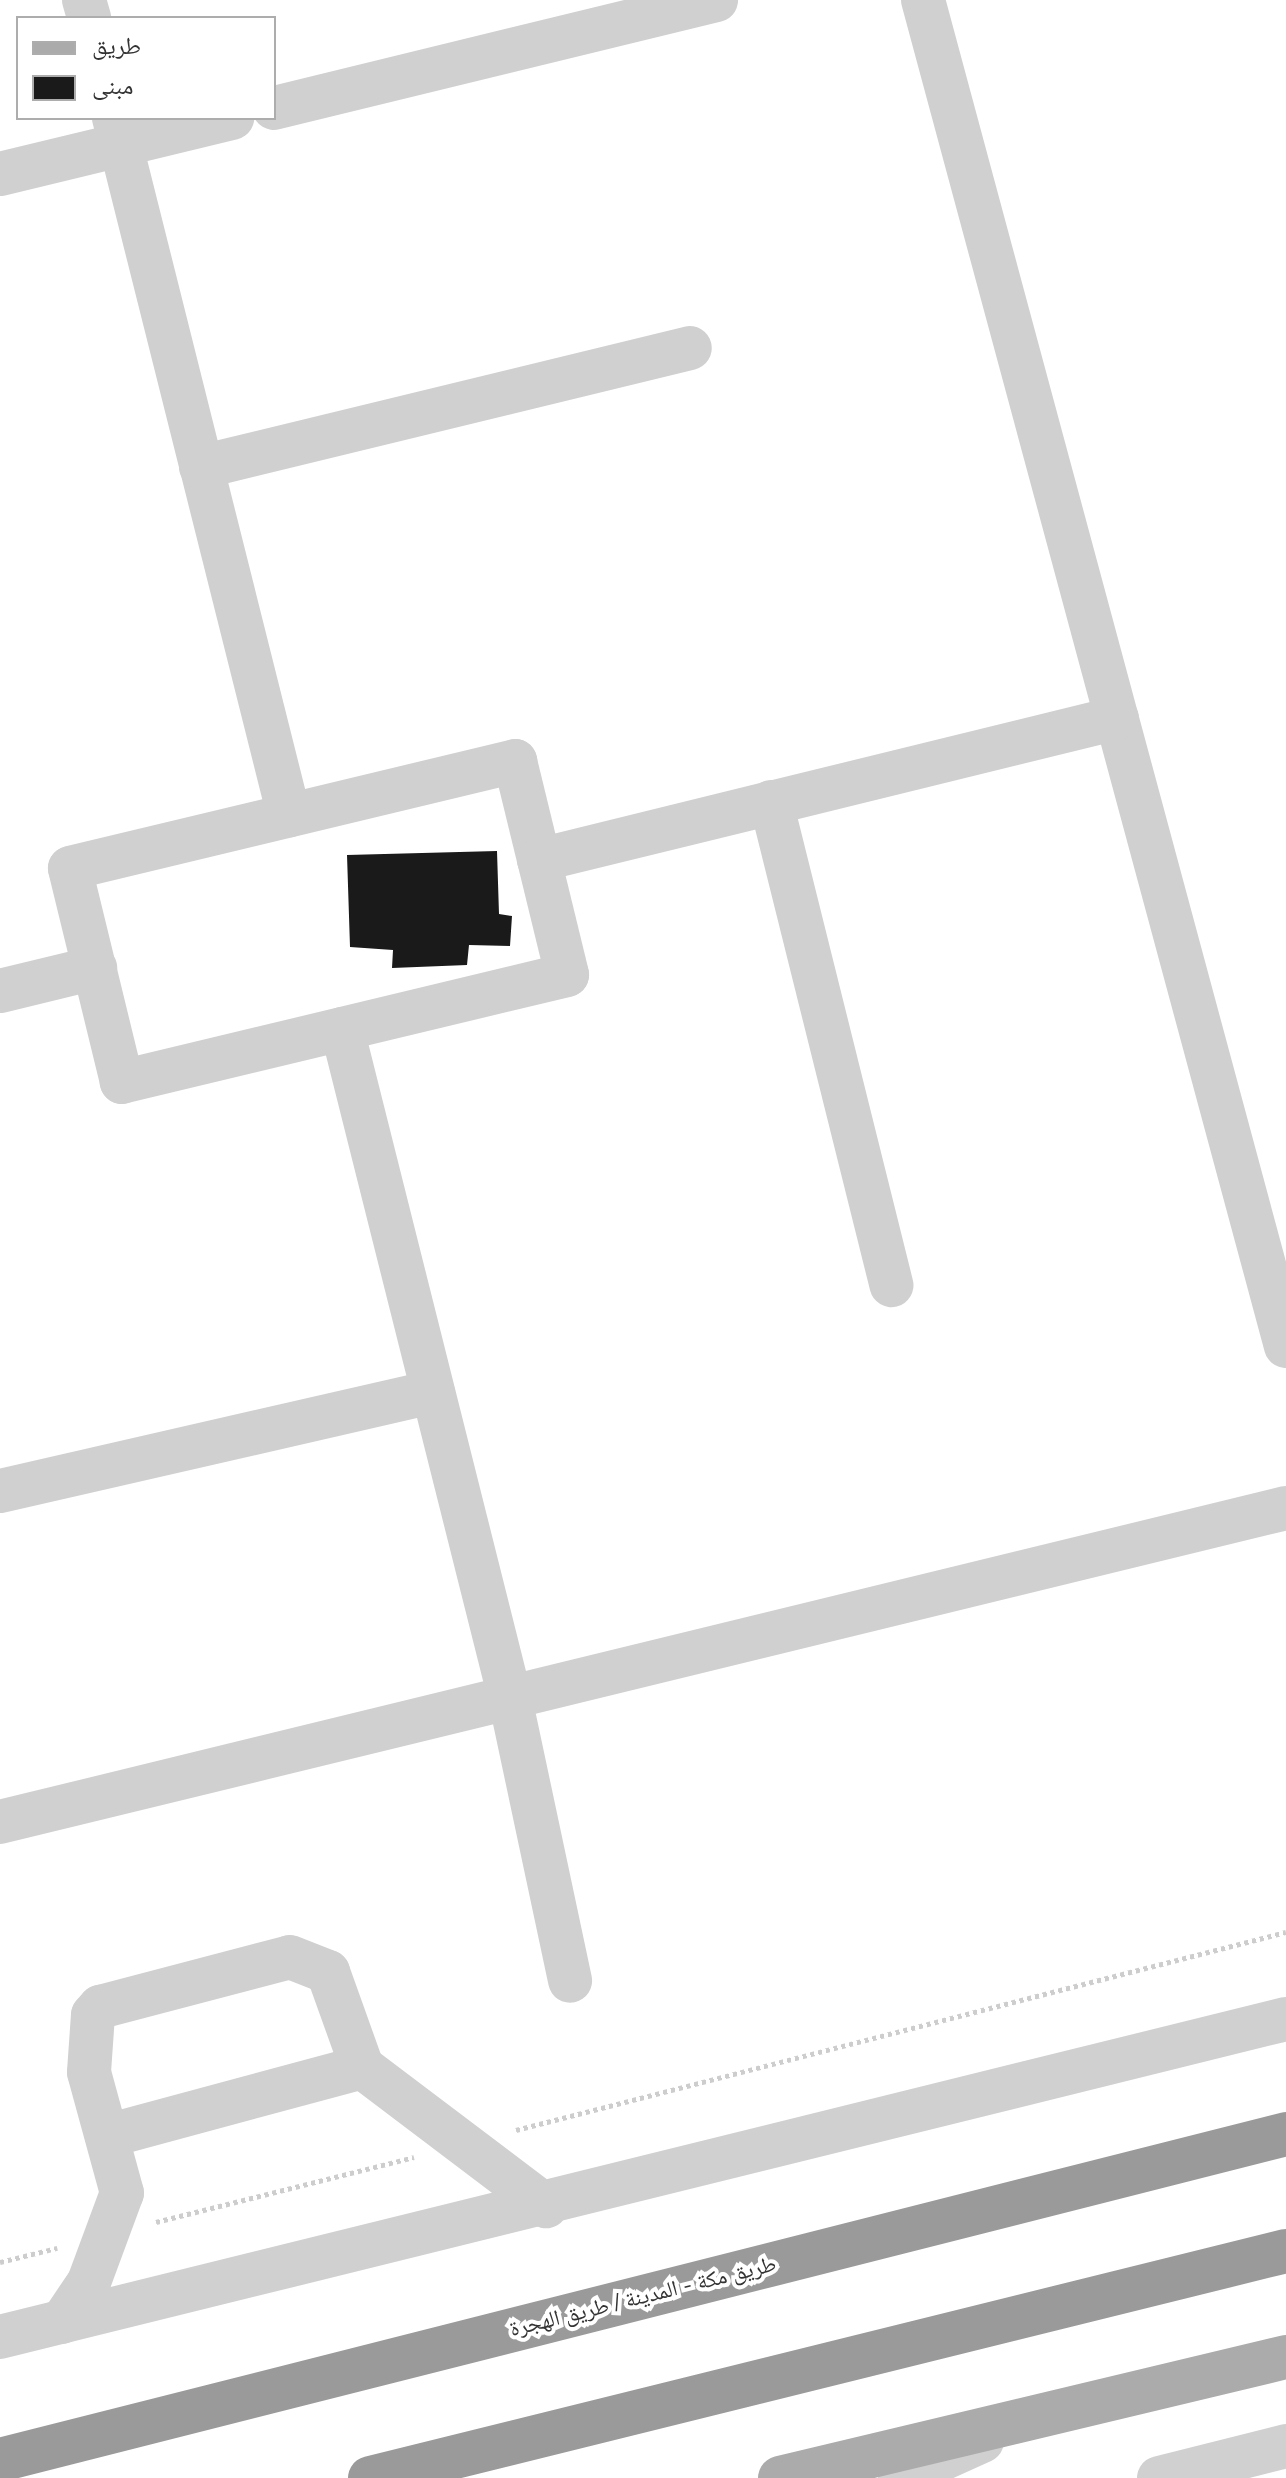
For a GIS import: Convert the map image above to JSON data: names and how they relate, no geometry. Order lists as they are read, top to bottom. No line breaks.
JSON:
{"streets":{"highway":["طريق مكة - المدينة / طريق الهجرة"]},"legend":["طريق","مبنى"]}
